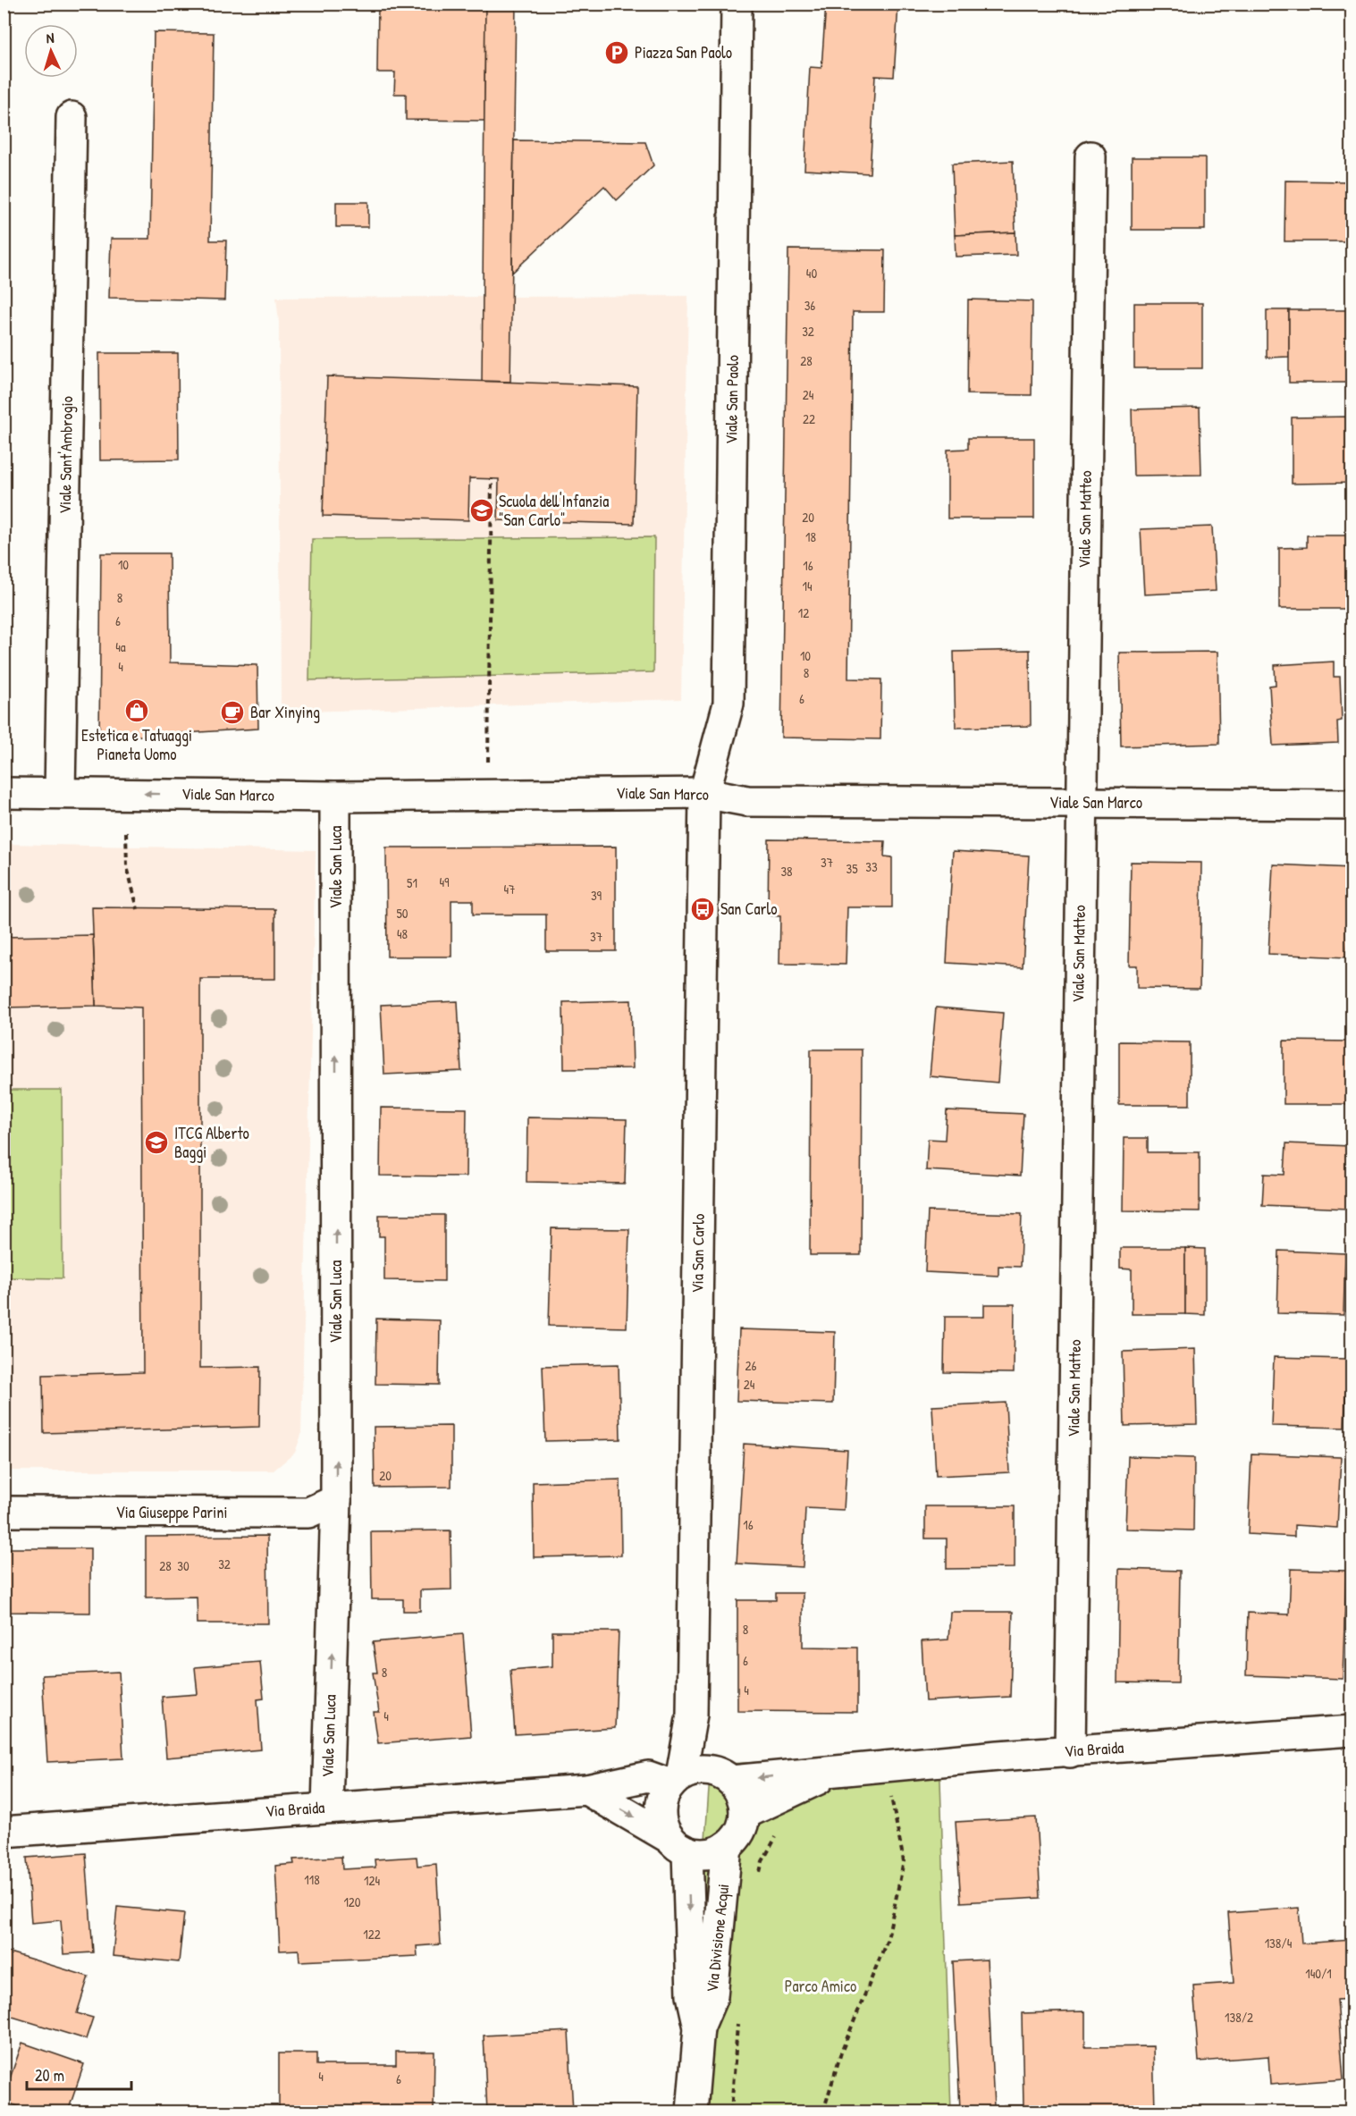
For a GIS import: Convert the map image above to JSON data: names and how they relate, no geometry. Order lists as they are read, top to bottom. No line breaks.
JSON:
{"streets":{"street":["Viale San Paolo","Viale Sant'Ambrogio","Viale San Matteo","Viale San Marco","Viale San Luca","Via San Carlo","Via Giuseppe Parini","Via Braida","Via Divisione Acqui"]},"crossings":[["Viale San Paolo","Viale San Marco"],["Viale San Paolo","Via San Carlo"],["Viale Sant'Ambrogio","Viale San Marco"],["Viale San Matteo","Viale San Marco"],["Viale San Matteo","Via Braida"],["Viale San Marco","Viale San Luca"],["Viale San Marco","Via San Carlo"],["Viale San Luca","Via Giuseppe Parini"],["Viale San Luca","Via Braida"],["Via San Carlo","Via Braida"],["Via San Carlo","Via Divisione Acqui"],["Via Braida","Via Divisione Acqui"]],"one_way":["Viale San Luca"],"parks":["Parco Amico"],"places":{"parking":["Piazza San Paolo"],"school or university":["Scuola dell'Infanzia \"San Carlo\"","ITCG Alberto Baggi"],"shop":["Estetica e Tatuaggi Pianeta Uomo"],"cafe":["Bar Xinying"],"bus stop":["San Carlo"]},"house_numbers":["40","36","32","28","24","22","20","18","10","16","14","8","12","6","4a","10","4","8","6","37","33","35","38","49","51","47","39","50","48","37","26","24","20","16","32","28","30","8","6","8","4","4","118","124","120","122","138/4","140/1","138/2","4","6"],"scale_bar":"20 m","north":"top"}
